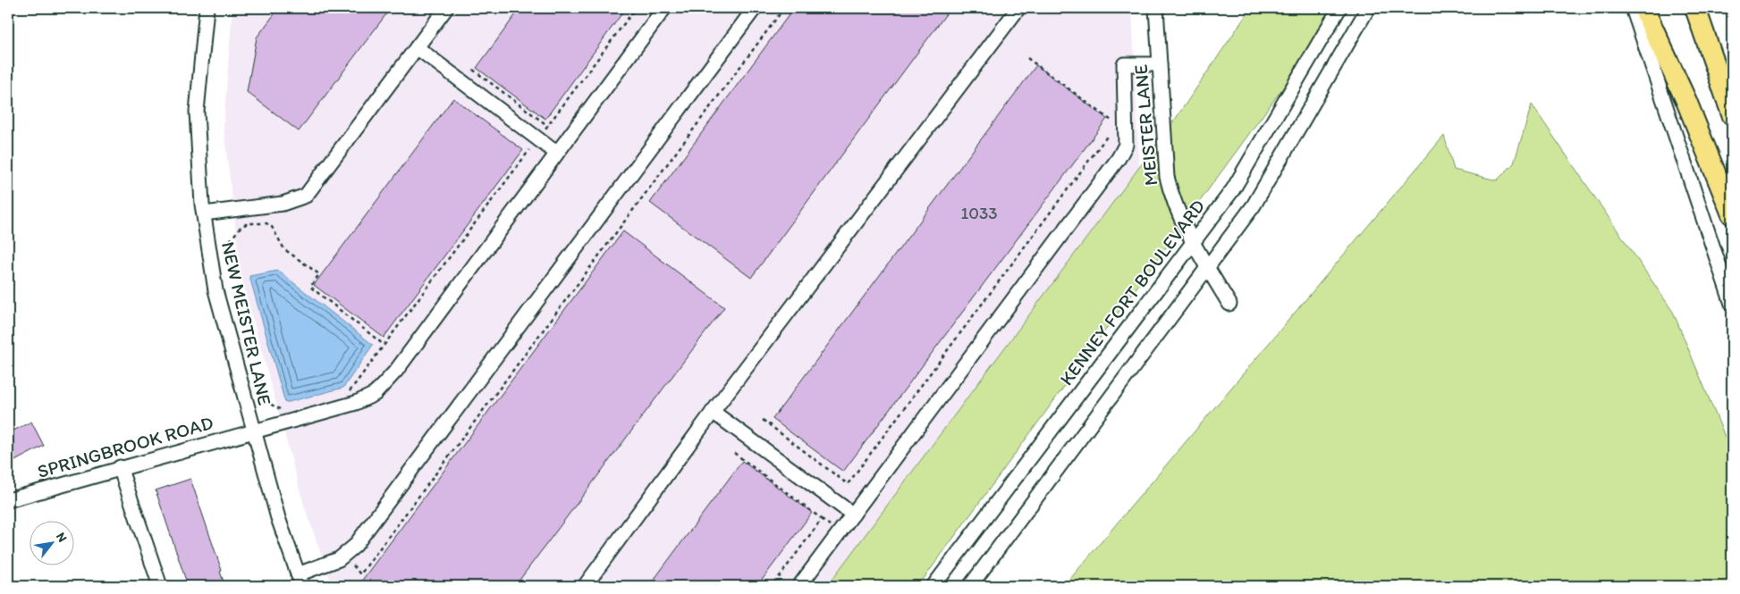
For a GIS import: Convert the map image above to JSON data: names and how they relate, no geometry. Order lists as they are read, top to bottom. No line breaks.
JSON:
{"streets":{"street":["MEISTER LANE","KENNEY FORT BOULEVARD","NEW MEISTER LANE","SPRINGBROOK ROAD"]},"crossings":[["MEISTER LANE","KENNEY FORT BOULEVARD"],["NEW MEISTER LANE","SPRINGBROOK ROAD"]],"house_numbers":["1033"],"north":"top right"}
